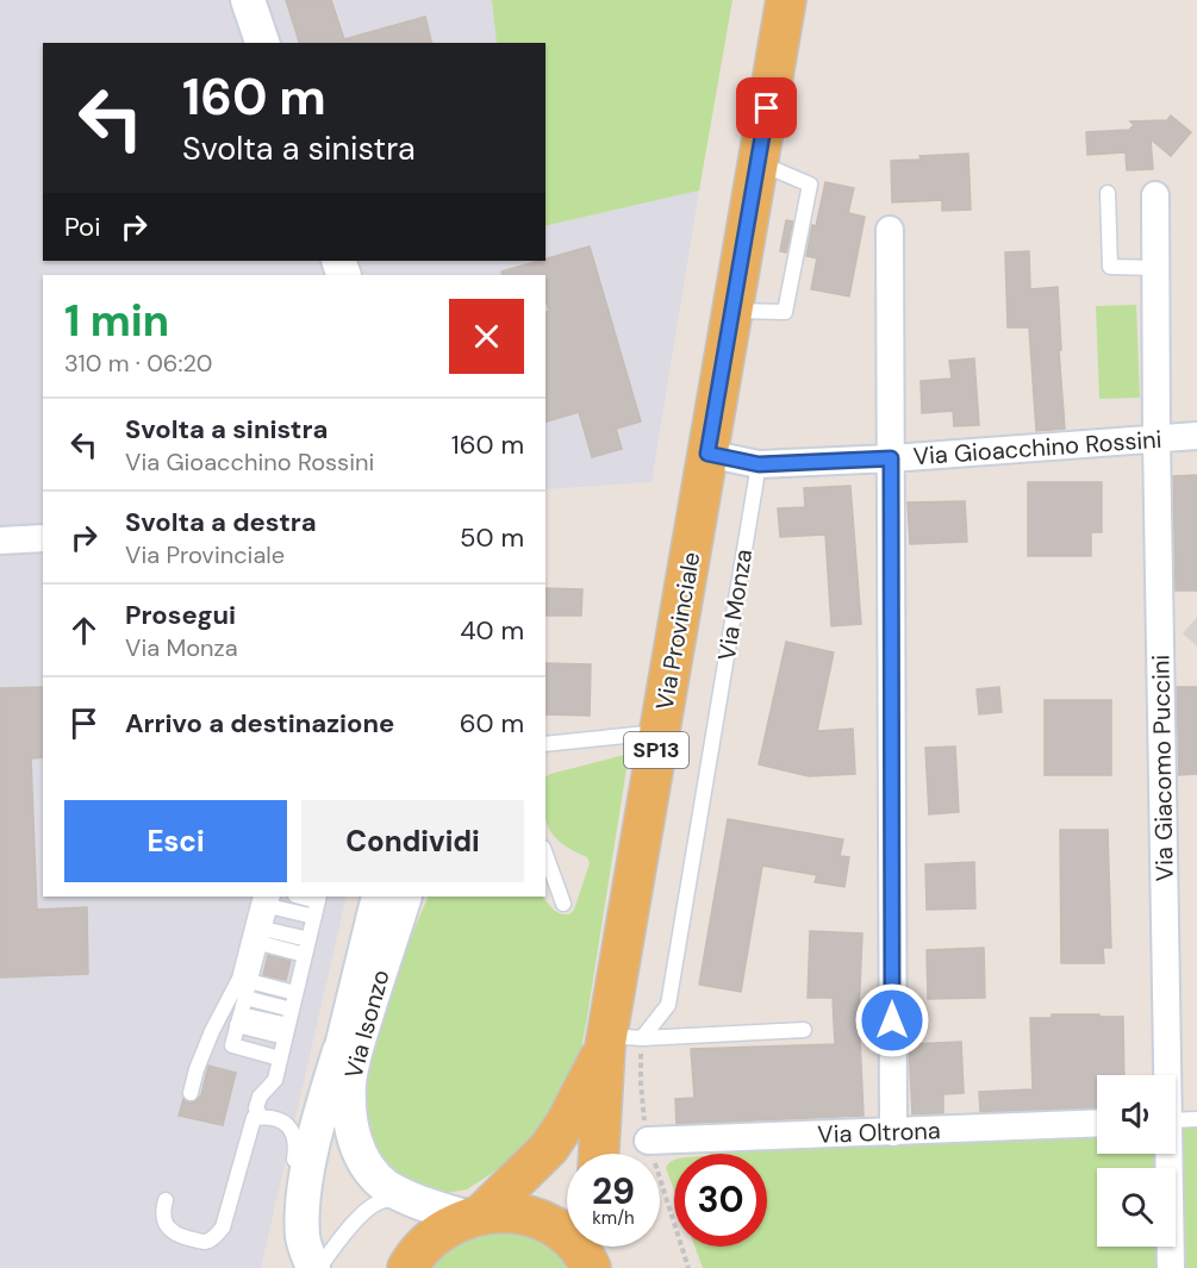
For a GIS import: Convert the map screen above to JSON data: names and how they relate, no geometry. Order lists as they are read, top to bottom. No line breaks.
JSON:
{"streets":{"main road":["Via Provinciale","SP13"],"street":["Via Gioacchino Rossini","Via Giacomo Puccini","Via Isonzo","Via Oltrona"],"lane":["Via Monza"]},"crossings":[["Via Gioacchino Rossini","Via Monza"],["Via Gioacchino Rossini","Via Provinciale"],["Via Gioacchino Rossini","Via Giacomo Puccini"],["Via Monza","Via Provinciale"],["Via Provinciale","SP13"],["Via Provinciale","Via Isonzo"],["SP13","Via Isonzo"]],"page":{"turn":["160 m","Svolta a sinistra"],"then":"Poi","heading":["1 min","310 m · 06:20"],"list":[{"name":"Svolta a sinistra","note":"Via Gioacchino Rossini","value":"160 m"},{"name":"Svolta a destra","note":"Via Provinciale","value":"50 m"},{"name":"Prosegui","note":"Via Monza","value":"40 m"},{"name":"Arrivo a destinazione","value":"60 m"}],"buttons":["Esci","Condividi"],"speed":"29 km/h","limit":"30"}}
